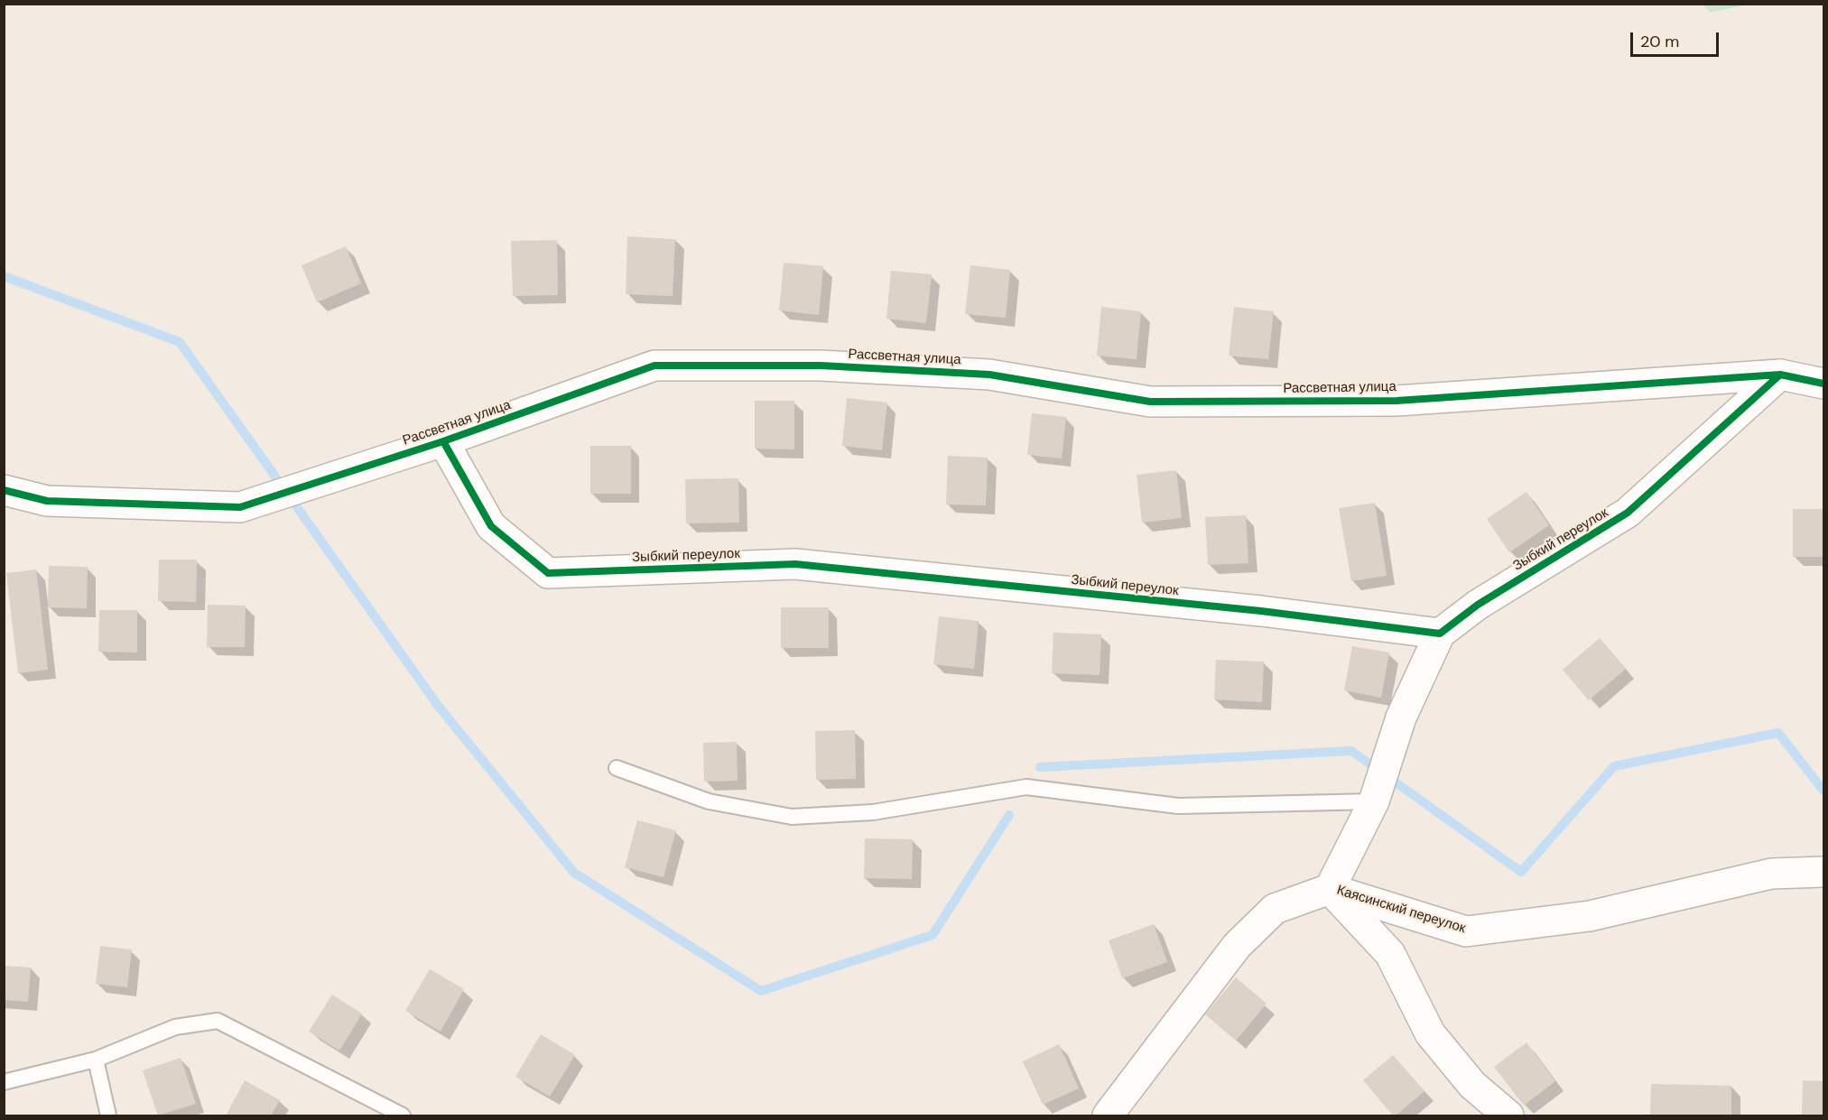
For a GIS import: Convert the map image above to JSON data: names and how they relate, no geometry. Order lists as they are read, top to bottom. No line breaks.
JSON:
{"streets":{"street":["Рассветная улица","Зыбкий переулок","Каясинский переулок"]},"crossings":[["Рассветная улица","Зыбкий переулок"]],"scale_bar":"20 m"}
